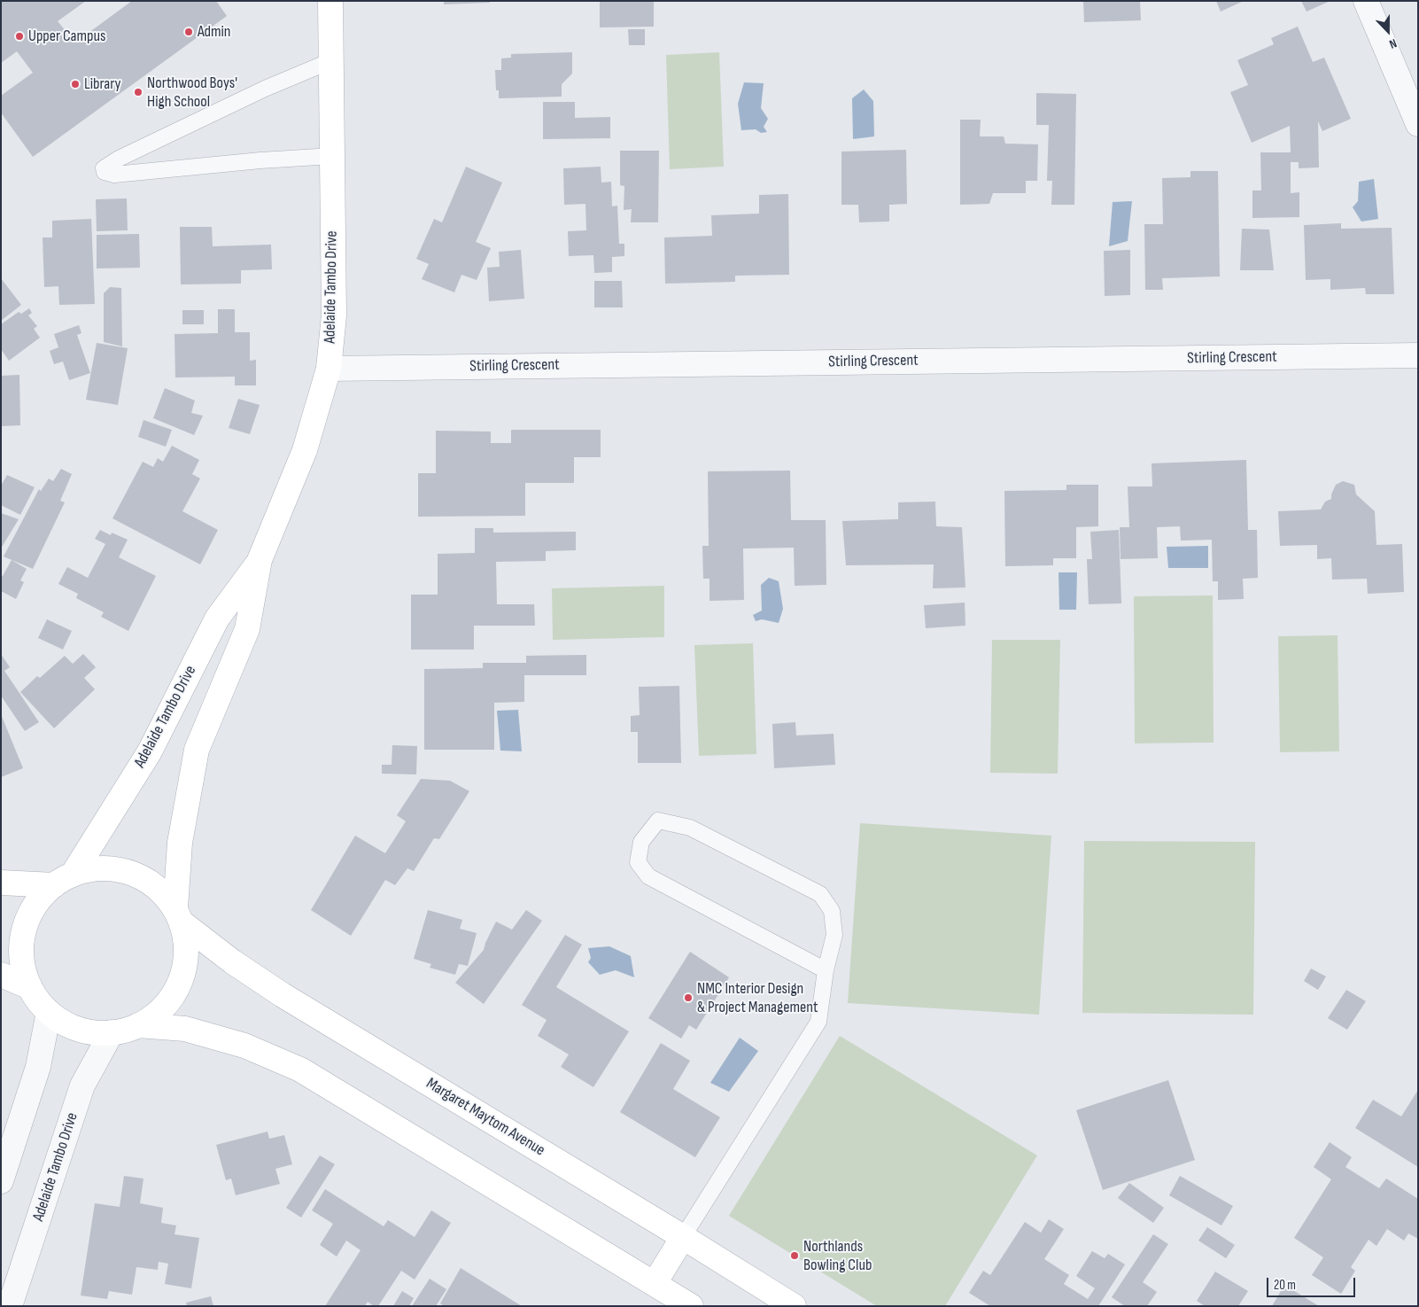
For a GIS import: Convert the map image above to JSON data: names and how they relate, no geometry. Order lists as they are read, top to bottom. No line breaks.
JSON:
{"streets":{"street":["Adelaide Tambo Drive","Stirling Crescent","Margaret Maytom Avenue"]},"crossings":[["Adelaide Tambo Drive","Stirling Crescent"],["Adelaide Tambo Drive","Margaret Maytom Avenue"]],"places":["Admin","Upper Campus","Library","Northwood Boys' High School","NMC Interior Design & Project Management","Northlands Bowling Club"],"scale_bar":"20 m","north":"bottom"}
